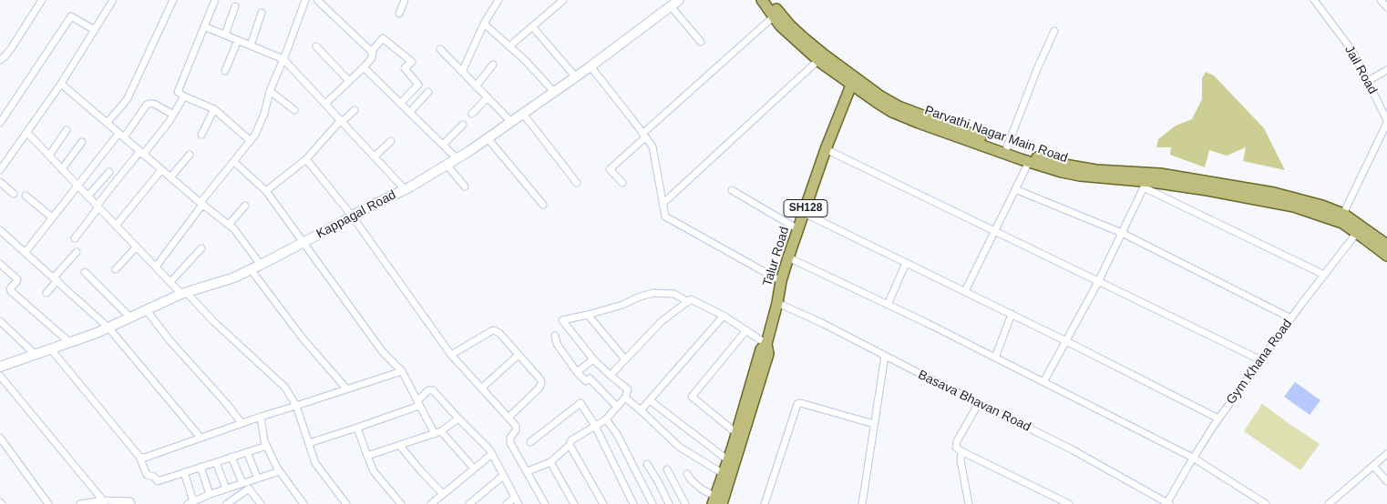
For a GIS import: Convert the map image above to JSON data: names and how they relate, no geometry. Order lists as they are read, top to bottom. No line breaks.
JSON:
{"streets":{"main road":["Parvathi Nagar Main Road","SH128","Kappagal Road","Talur Road"],"street":["Jail Road","Gym Khana Road","Basava Bhavan Road"]},"crossings":[["Parvathi Nagar Main Road","Talur Road"],["Parvathi Nagar Main Road","Gym Khana Road"],["Talur Road","Basava Bhavan Road"],["Gym Khana Road","Basava Bhavan Road"]]}
